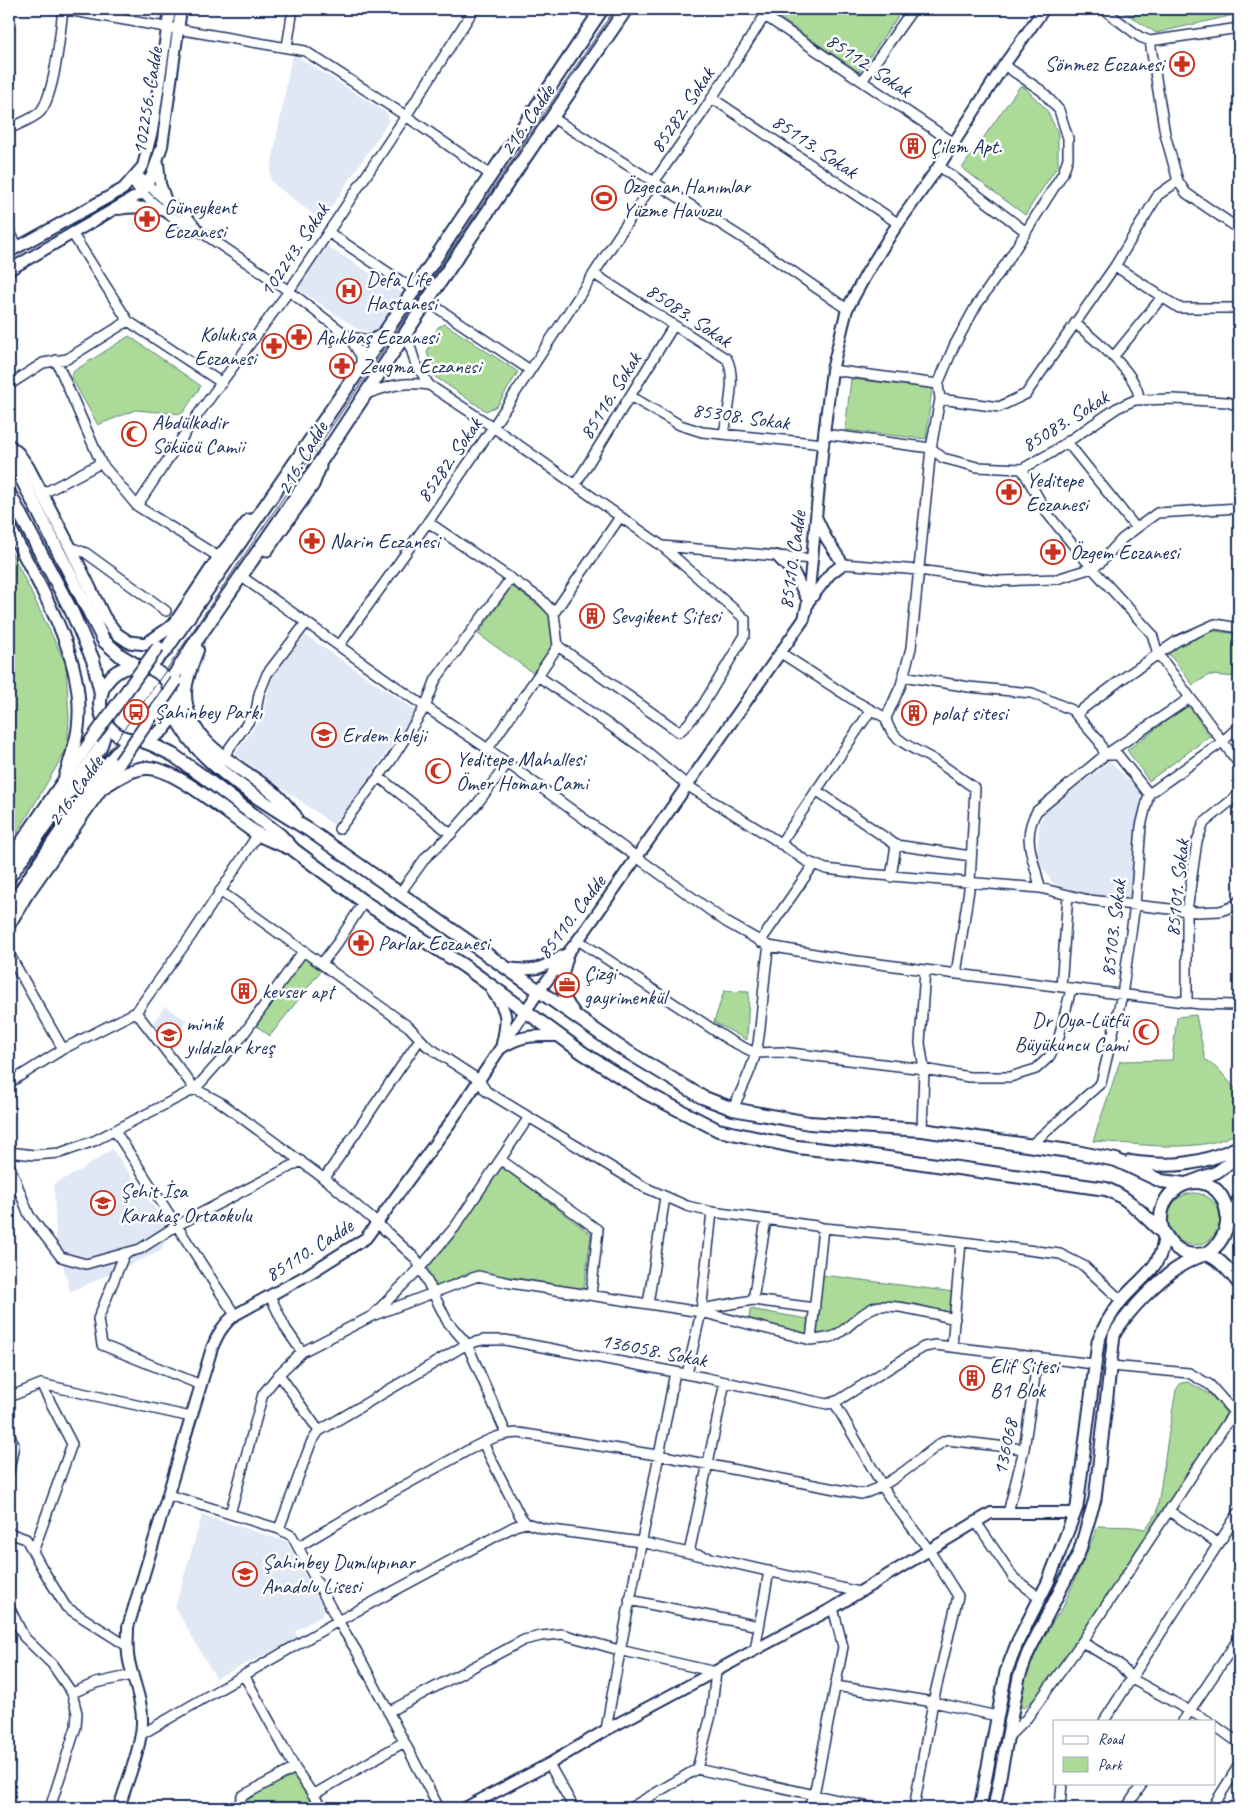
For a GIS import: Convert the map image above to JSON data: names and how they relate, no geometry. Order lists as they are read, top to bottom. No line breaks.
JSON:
{"streets":{"main road":["216. Cadde"],"street":["85112. Sokak","102256. Cadde","85282. Sokak","85113. Sokak","102243. Sokak","85083. Sokak","85116. Sokak","85308. Sokak","85110. Cadde","85101. Sokak","85103. Sokak","136058. Sokak","136068"]},"crossings":[["85112. Sokak","85282. Sokak"],["85112. Sokak","85110. Cadde"],["85282. Sokak","85113. Sokak"],["85282. Sokak","85083. Sokak"],["85113. Sokak","85110. Cadde"],["85083. Sokak","85116. Sokak"],["85083. Sokak","85308. Sokak"],["85083. Sokak","85110. Cadde"],["85116. Sokak","85308. Sokak"],["85308. Sokak","85110. Cadde"]],"places":{"pharmacy":["Sönmez Eczanesi","Güneykent Eczanesi","Açıkbaş Eczanesi","Kolukısa Eczanesi","Zeugma Eczanesi","Yeditepe Eczanesi","Narin Eczanesi","Özgem Eczanesi","Parlar Eczanesi"],"building":["Çilem Apt.","Sevgikent Sitesi","polat sitesi","kevser apt","Elif Sitesi B1 Blok"],"sports":["Özgecan Hanımlar Yüzme Havuzu"],"hospital":["Defa Life Hastanesi"],"mosque":["Abdülkadir Sökücü Camii","Yeditepe Mahallesi Ömer Homan Cami","Dr Oya-Lütfü Büyükuncu Cami"],"bus stop":["Şahinbey Parkı"],"school or university":["Erdem koleji","minik yıldızlar kreş","Şehit İsa Karakaş Ortaokulu","Şahinbey Dumlupınar Anadolu Lisesi"],"office":["Çizgi gayrimenkül"]},"legend":["Road","Park"]}
